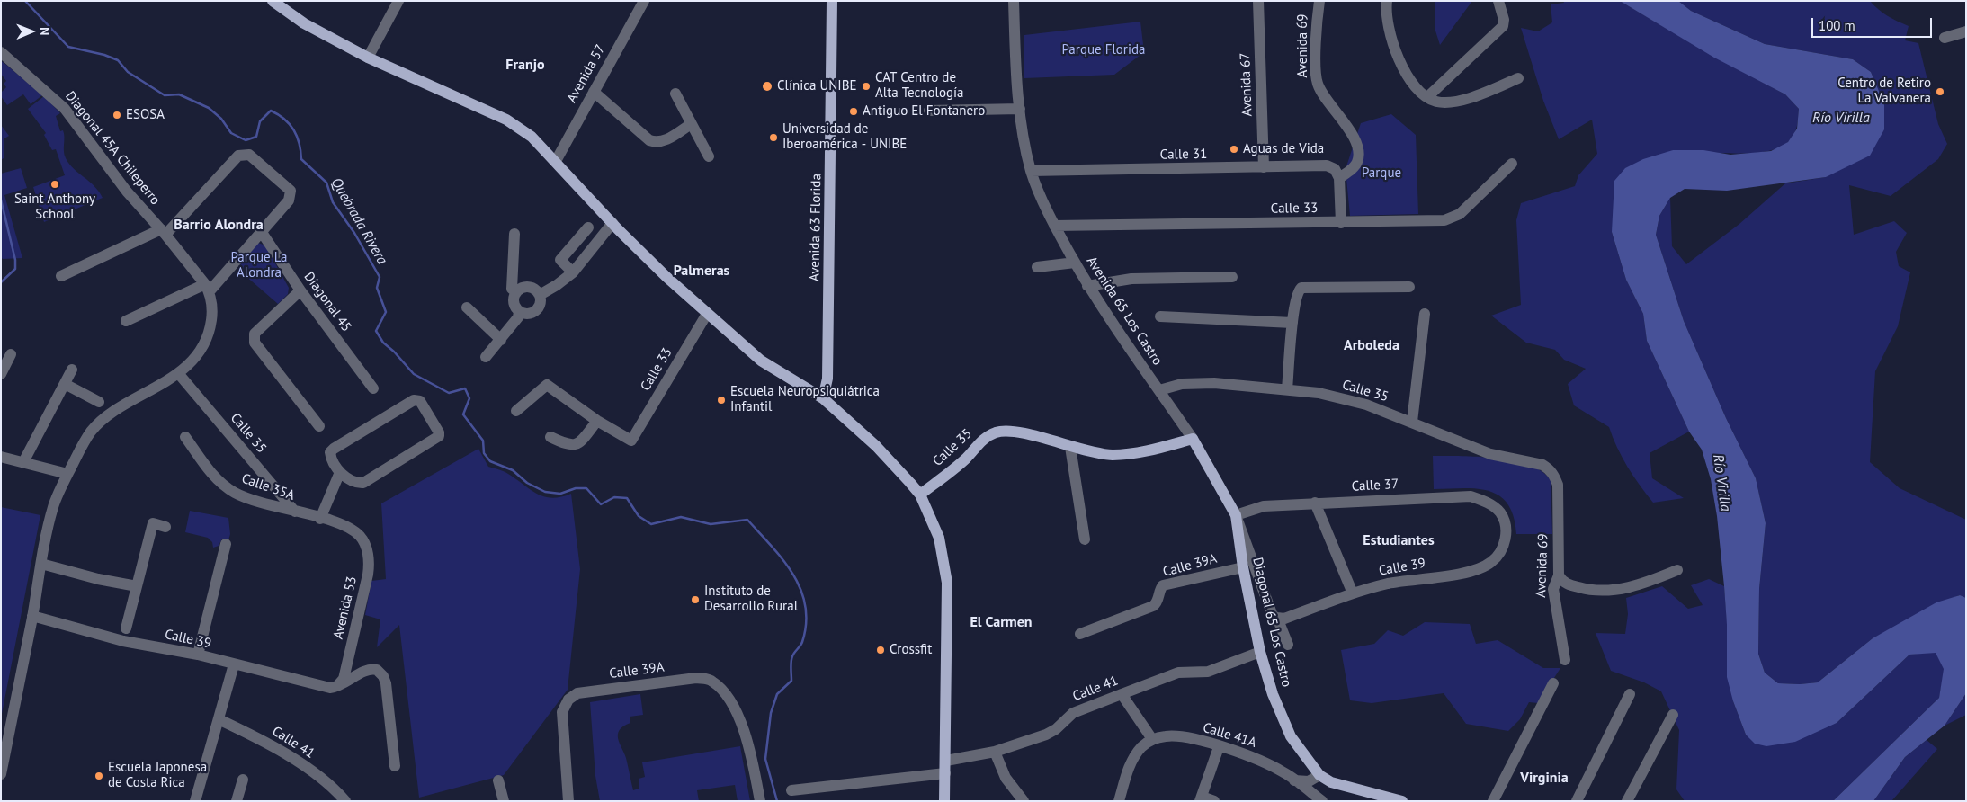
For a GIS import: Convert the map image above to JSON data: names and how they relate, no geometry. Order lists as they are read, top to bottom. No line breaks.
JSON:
{"streets":{"main road":["Avenida 63 Florida","Avenida 65 Los Castro","Calle 35","Diagonal 65 Los Castro"],"street":["Avenida 69","Avenida 57","Avenida 67","Diagonal 45A Chileperro","Calle 31","Calle 33","Diagonal 45","Calle 37","Calle 35A","Calle 39A","Calle 39","Avenida 53","Calle 41","Calle 41A"]},"crossings":[["Avenida 69","Calle 31"],["Avenida 69","Calle 35"],["Avenida 67","Calle 31"],["Calle 31","Avenida 65 Los Castro"],["Calle 33","Avenida 65 Los Castro"],["Avenida 65 Los Castro","Calle 35"],["Avenida 65 Los Castro","Calle 37"],["Avenida 65 Los Castro","Diagonal 65 Los Castro"],["Calle 35","Calle 35A"],["Calle 37","Calle 39"],["Calle 37","Diagonal 65 Los Castro"],["Calle 35A","Avenida 53"],["Calle 39A","Diagonal 65 Los Castro"],["Calle 39","Avenida 53"],["Diagonal 65 Los Castro","Calle 41"]],"districts":["Franjo","Barrio Alondra","Palmeras","Arboleda","Estudiantes","El Carmen","Virginia"],"water":["Río Virilla","Quebrada Rivera"],"parks":["Parque Florida","Parque","Parque La Alondra"],"places":["Clínica UNIBE","CAT Centro de Alta Tecnología","Centro de Retiro La Valvanera","Antiguo El Fontanero","ESOSA","Universidad de Iberoamérica - UNIBE","Aguas de Vida","Saint Anthony School","Escuela Neuropsiquiátrica Infantil","Instituto de Desarrollo Rural","Crossfit","Escuela Japonesa de Costa Rica"],"scale_bar":"100 m","north":"right"}
